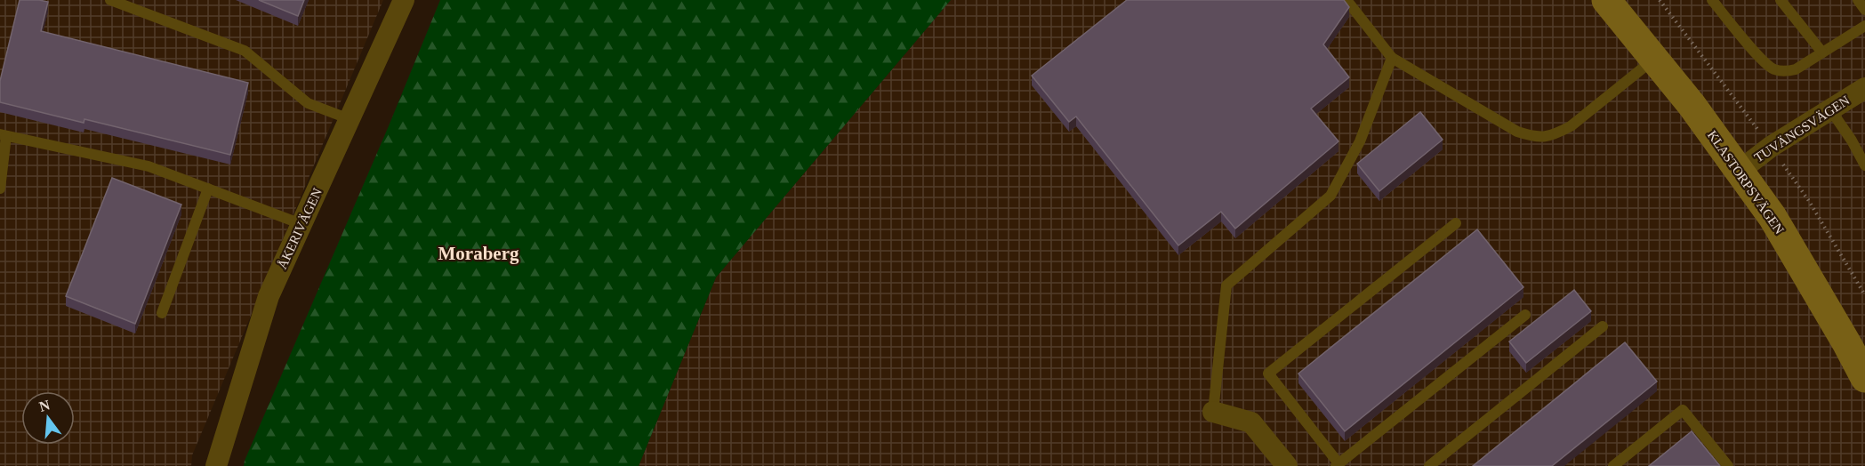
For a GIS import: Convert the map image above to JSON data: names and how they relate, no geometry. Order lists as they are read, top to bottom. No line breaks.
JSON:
{"streets":{"street":["TUVÄNGSVÄGEN","KLASTORPSVÄGEN","ÅKERIVÄGEN"]},"crossings":[["TUVÄNGSVÄGEN","KLASTORPSVÄGEN"]],"districts":["Moraberg"],"north":"top"}
